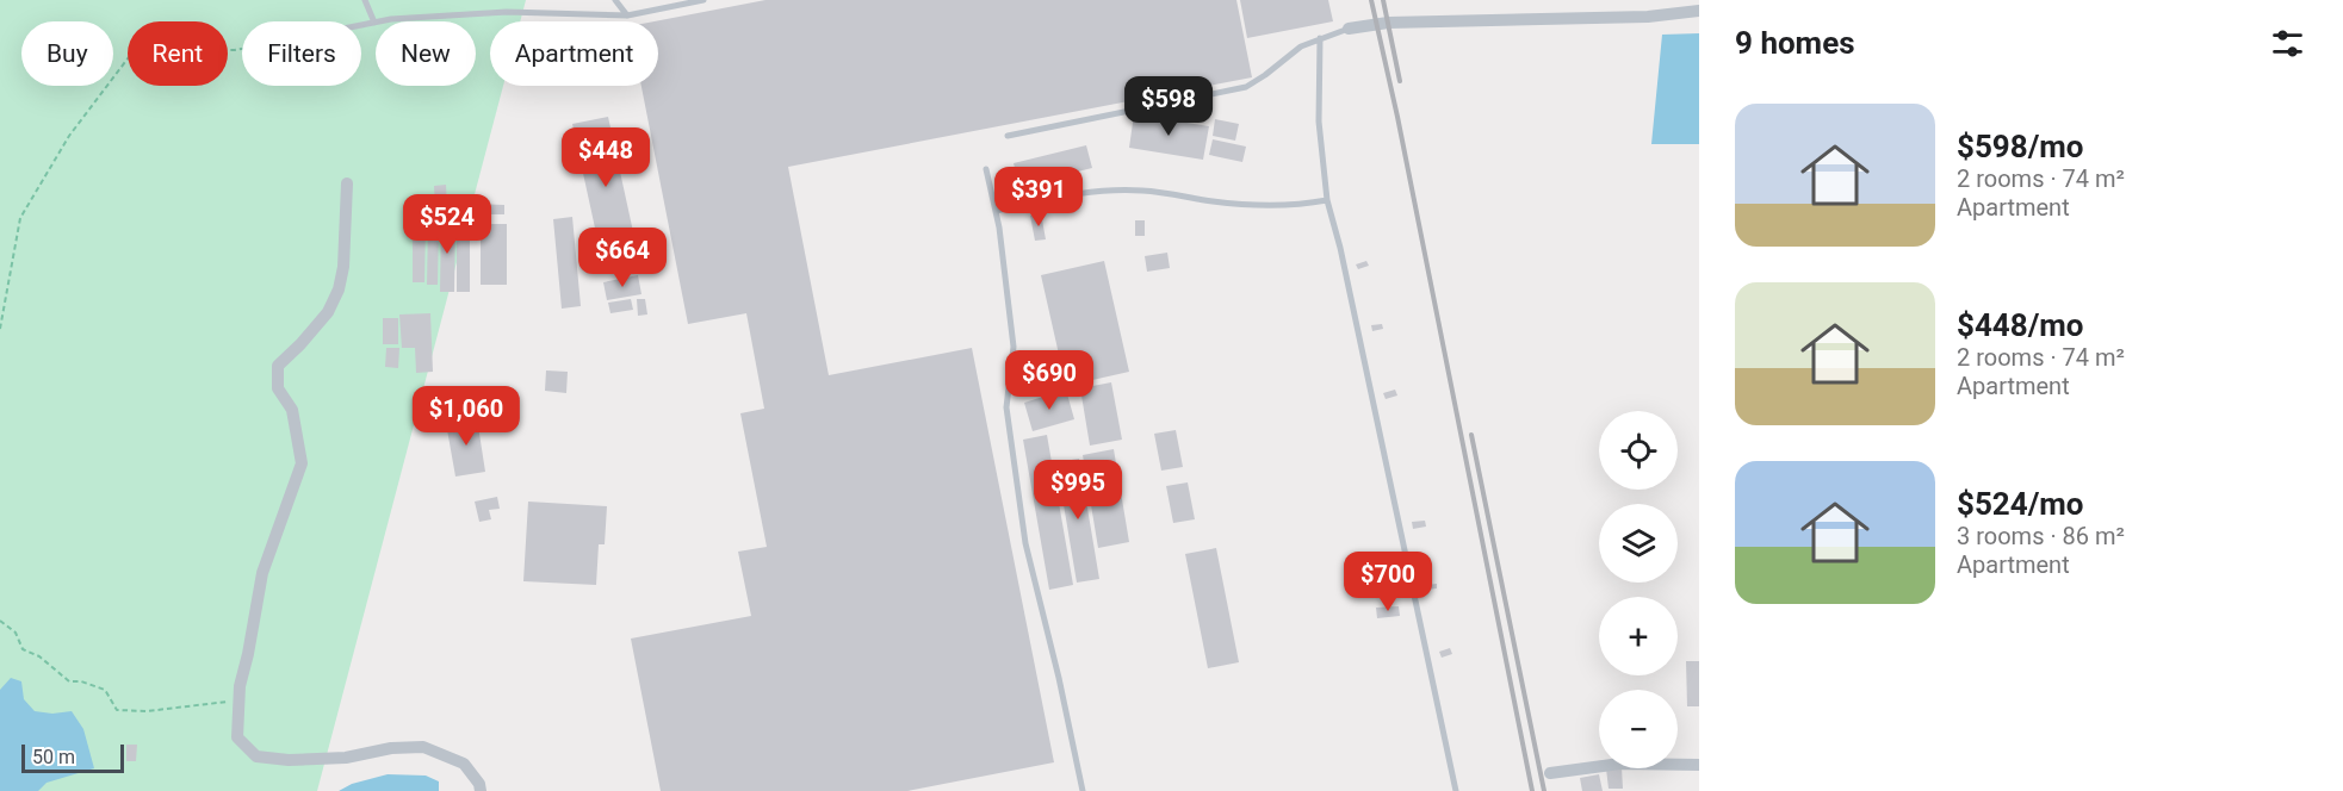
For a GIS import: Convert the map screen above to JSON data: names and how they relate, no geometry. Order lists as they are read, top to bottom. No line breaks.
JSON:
{"scale_bar":"50 m","page":{"heading":"9 homes","chip":["Buy","Rent","Filters","New","Apartment"],"price":["$598","$448","$391","$524","$664","$690","$1,060","$995","$700"],"list":[{"name":"$598/mo","note":"2 rooms · 74 m² · Apartment"},{"name":"$448/mo","note":"2 rooms · 74 m² · Apartment"},{"name":"$524/mo","note":"3 rooms · 86 m² · Apartment"}],"map_buttons":["+","−"],"scale":"50 m"}}
